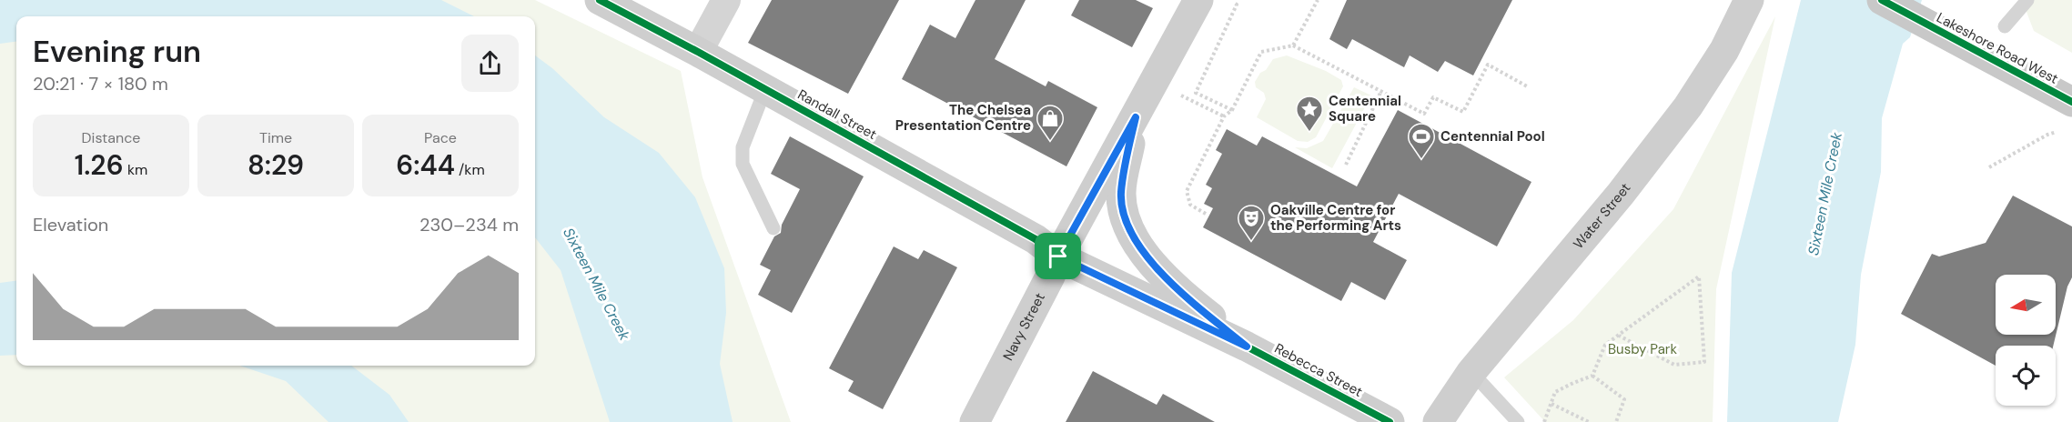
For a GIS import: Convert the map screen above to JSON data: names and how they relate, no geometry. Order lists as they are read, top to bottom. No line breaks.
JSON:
{"streets":{"main road":["Lakeshore Road West"],"street":["Randall Street","Water Street","Navy Street","Rebecca Street"]},"crossings":[["Randall Street","Navy Street"],["Randall Street","Rebecca Street"],["Navy Street","Rebecca Street"]],"water":["Sixteen Mile Creek"],"parks":["Busby Park"],"places":{"place":["Centennial Square"],"shop":["The Chelsea Presentation Centre"],"sports":["Centennial Pool"],"theatre":["Oakville Centre for the Performing Arts"]},"north":"left","page":{"heading":["Evening run","20:21 · 7 × 180 m"],"stats":[["Distance","1.26 km"],["Time","8:29"],["Pace","6:44 /km"]],"chart":["Elevation","230–234 m"]}}
